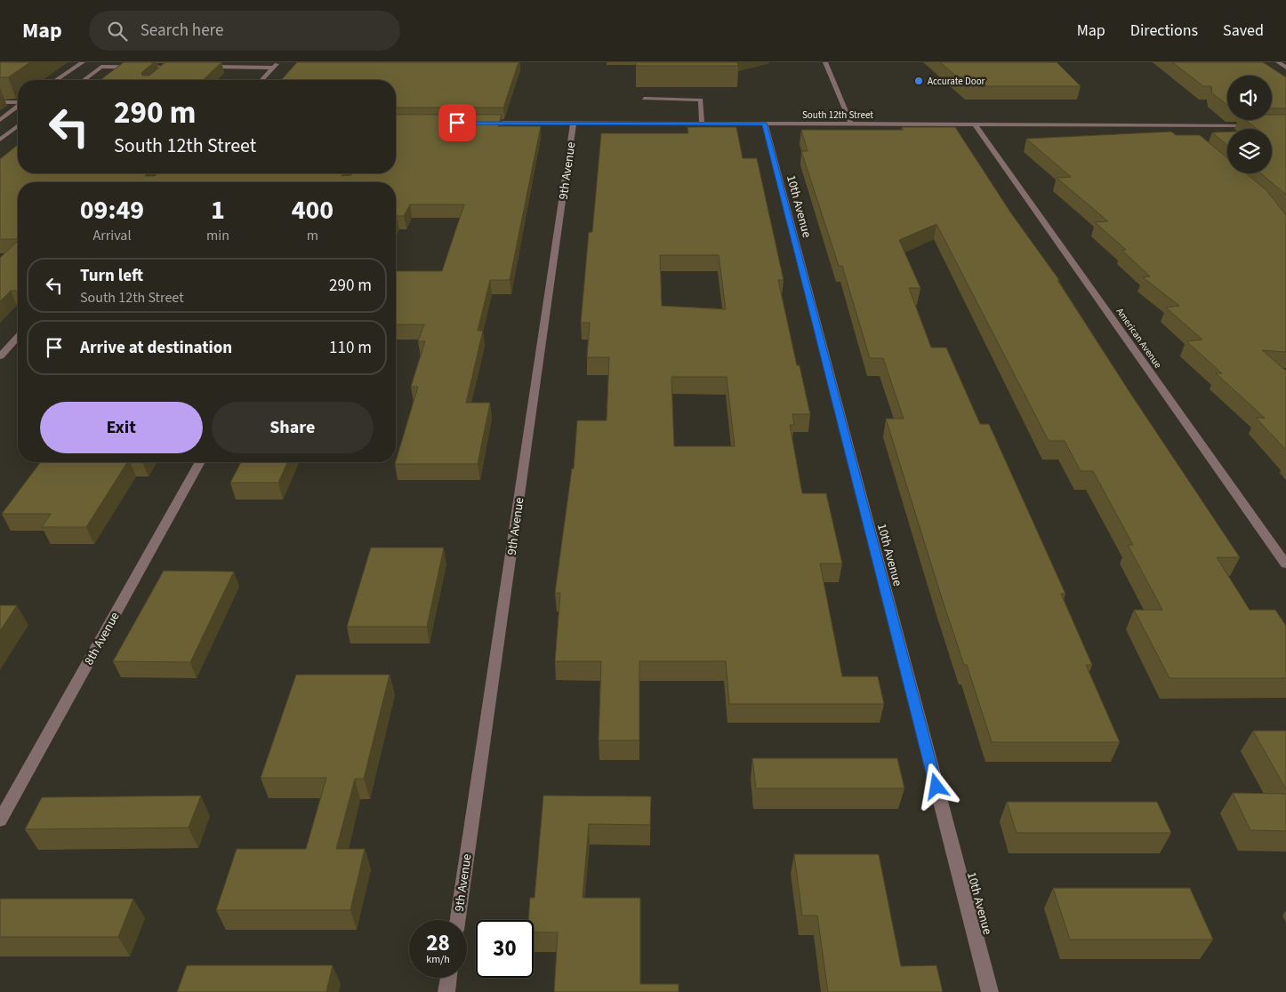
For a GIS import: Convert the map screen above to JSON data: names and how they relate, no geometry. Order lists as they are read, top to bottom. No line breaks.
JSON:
{"streets":{"street":["South 12th Street","9th Avenue","10th Avenue","American Avenue","8th Avenue"]},"crossings":[["South 12th Street","9th Avenue"],["South 12th Street","10th Avenue"],["South 12th Street","American Avenue"]],"places":["Accurate Door"],"page":{"header":"Map","search":"Search here","nav":["Map","Directions","Saved"],"turn":["290 m","South 12th Street"],"eta":["09:49","Arrival","1","min","400","m"],"list":[{"name":"Turn left","note":"South 12th Street","value":"290 m"},{"name":"Arrive at destination","value":"110 m"}],"buttons":["Exit","Share"],"speed":"28 km/h","limit":"30"}}
